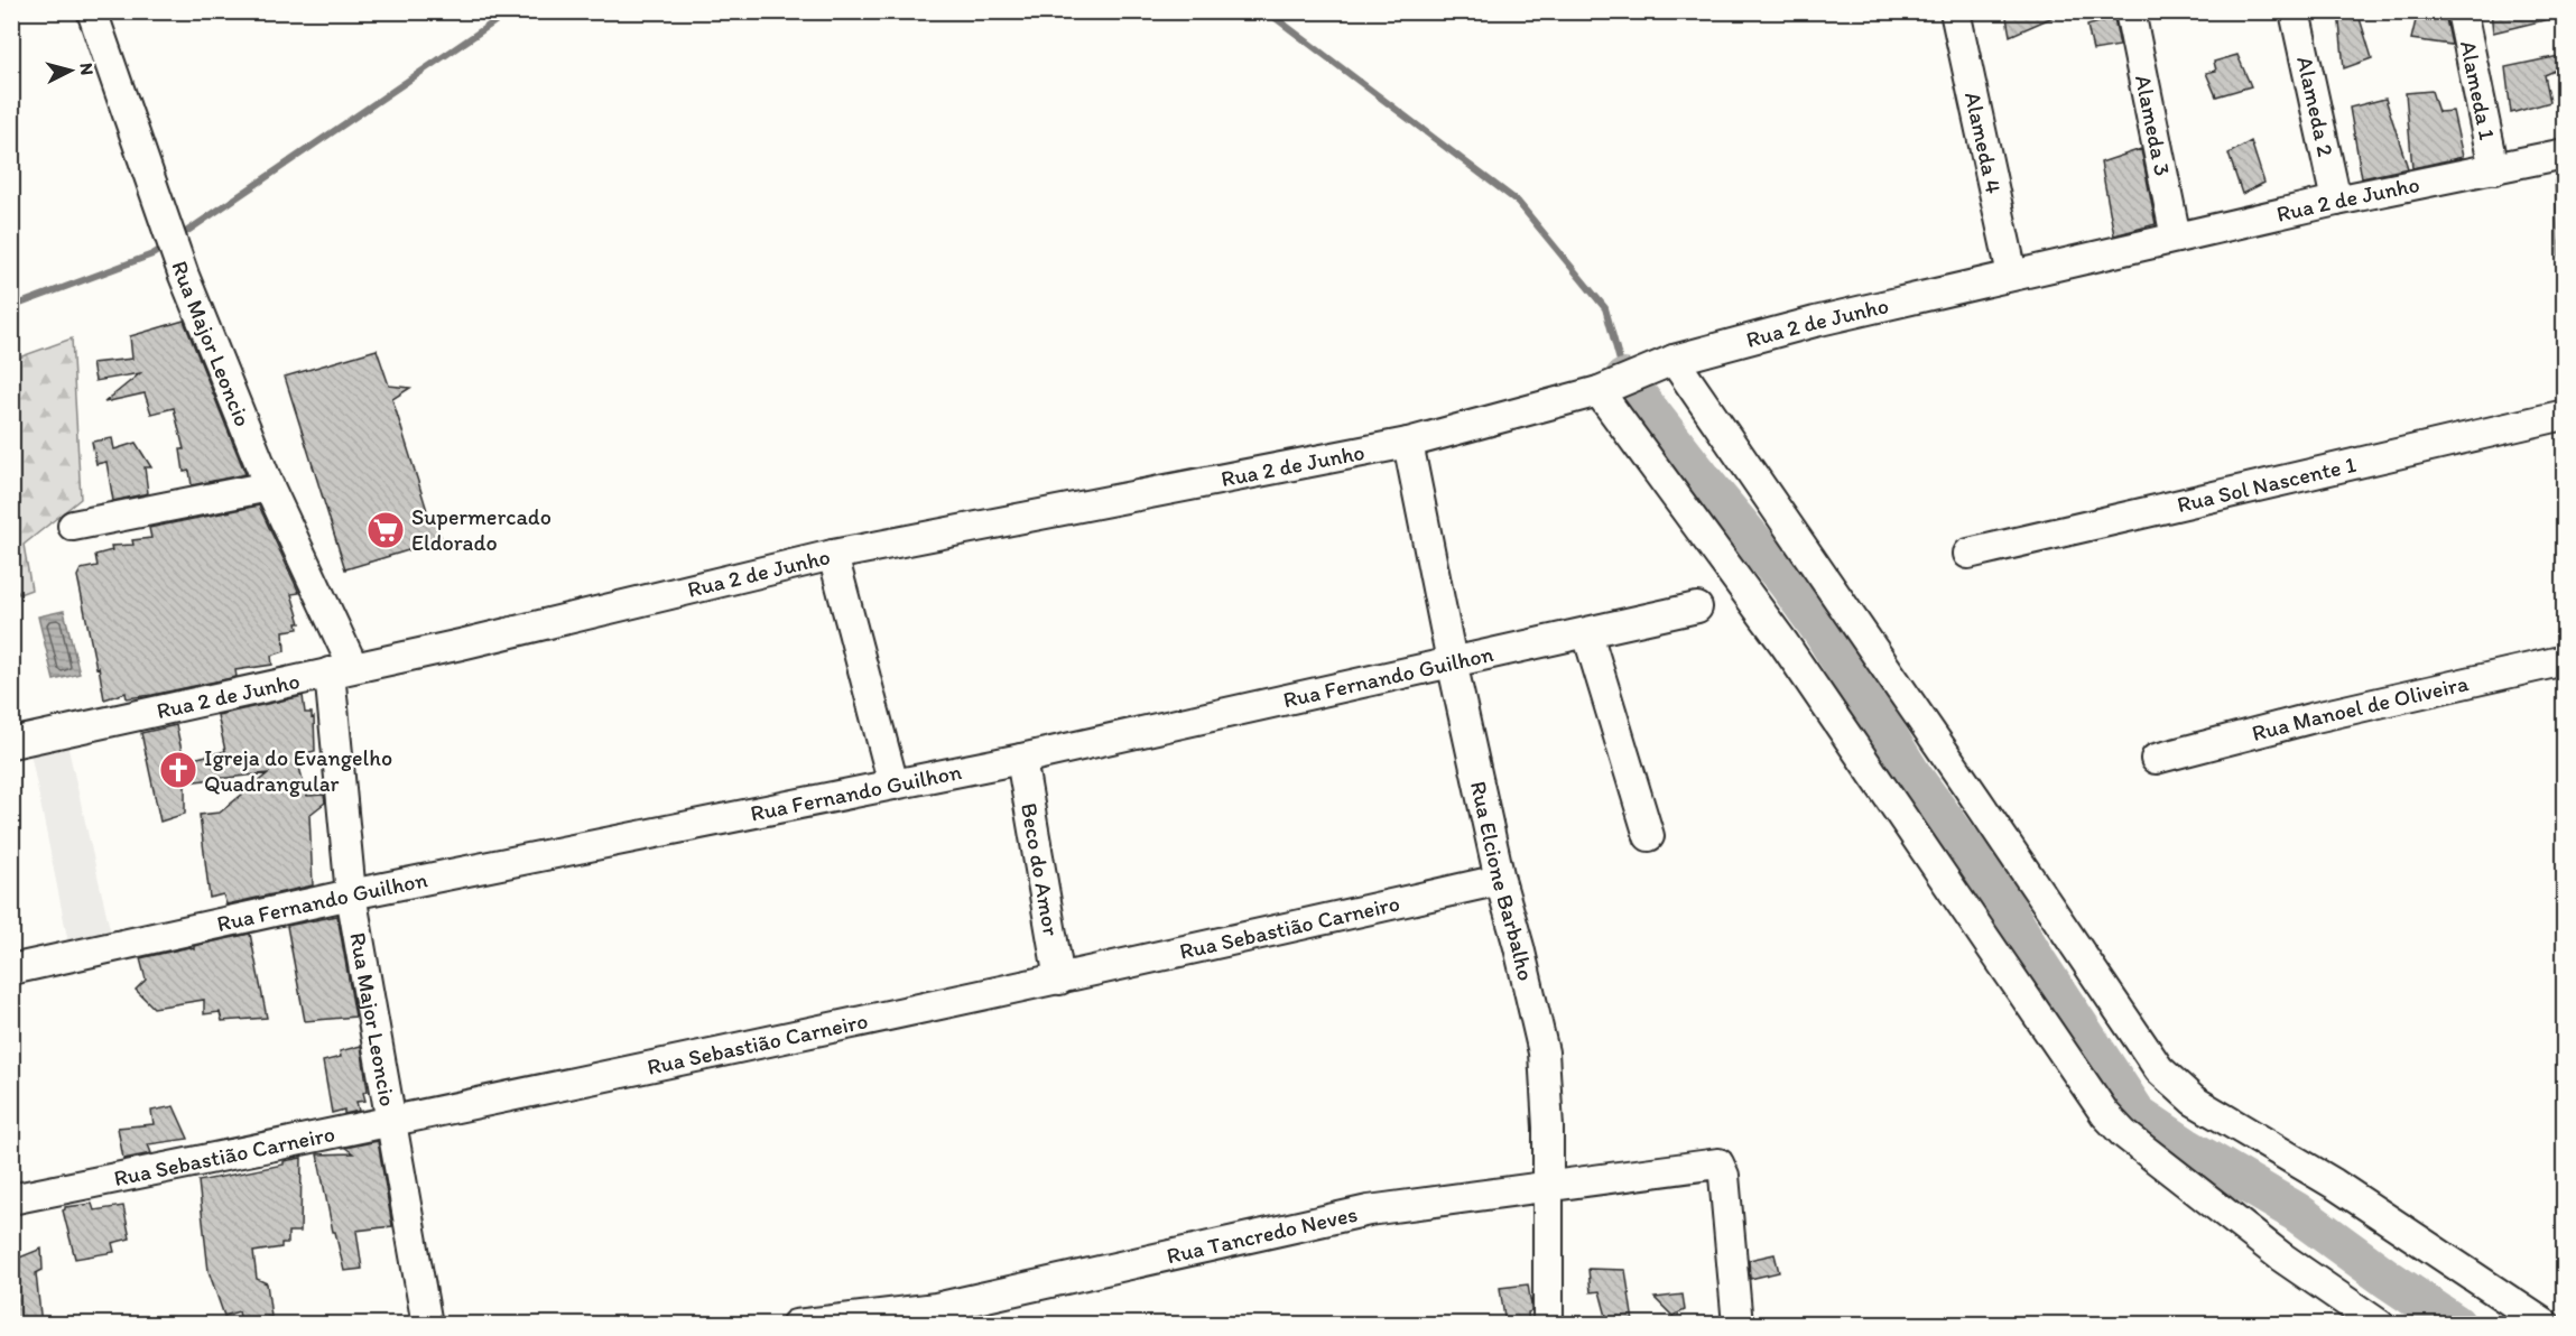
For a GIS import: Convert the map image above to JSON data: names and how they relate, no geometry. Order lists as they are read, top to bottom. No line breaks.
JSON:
{"streets":{"street":["Alameda 1","Alameda 2","Alameda 3","Alameda 4","Rua 2 de Junho","Rua Major Leoncio","Rua Sol Nascente 1","Rua Fernando Guilhon","Rua Manoel de Oliveira","Beco do Amor","Rua Elcione Barbalho","Rua Sebastião Carneiro","Rua Tancredo Neves"]},"crossings":[["Alameda 1","Rua 2 de Junho"],["Alameda 2","Rua 2 de Junho"],["Alameda 3","Rua 2 de Junho"],["Alameda 4","Rua 2 de Junho"],["Rua 2 de Junho","Rua Major Leoncio"],["Rua 2 de Junho","Rua Elcione Barbalho"],["Rua Major Leoncio","Rua Fernando Guilhon"],["Rua Major Leoncio","Rua Sebastião Carneiro"],["Rua Fernando Guilhon","Beco do Amor"],["Rua Fernando Guilhon","Rua Elcione Barbalho"],["Beco do Amor","Rua Sebastião Carneiro"],["Rua Elcione Barbalho","Rua Sebastião Carneiro"],["Rua Elcione Barbalho","Rua Tancredo Neves"]],"places":{"supermarket":["Supermercado Eldorado"],"church":["Igreja do Evangelho Quadrangular"]},"north":"right"}
